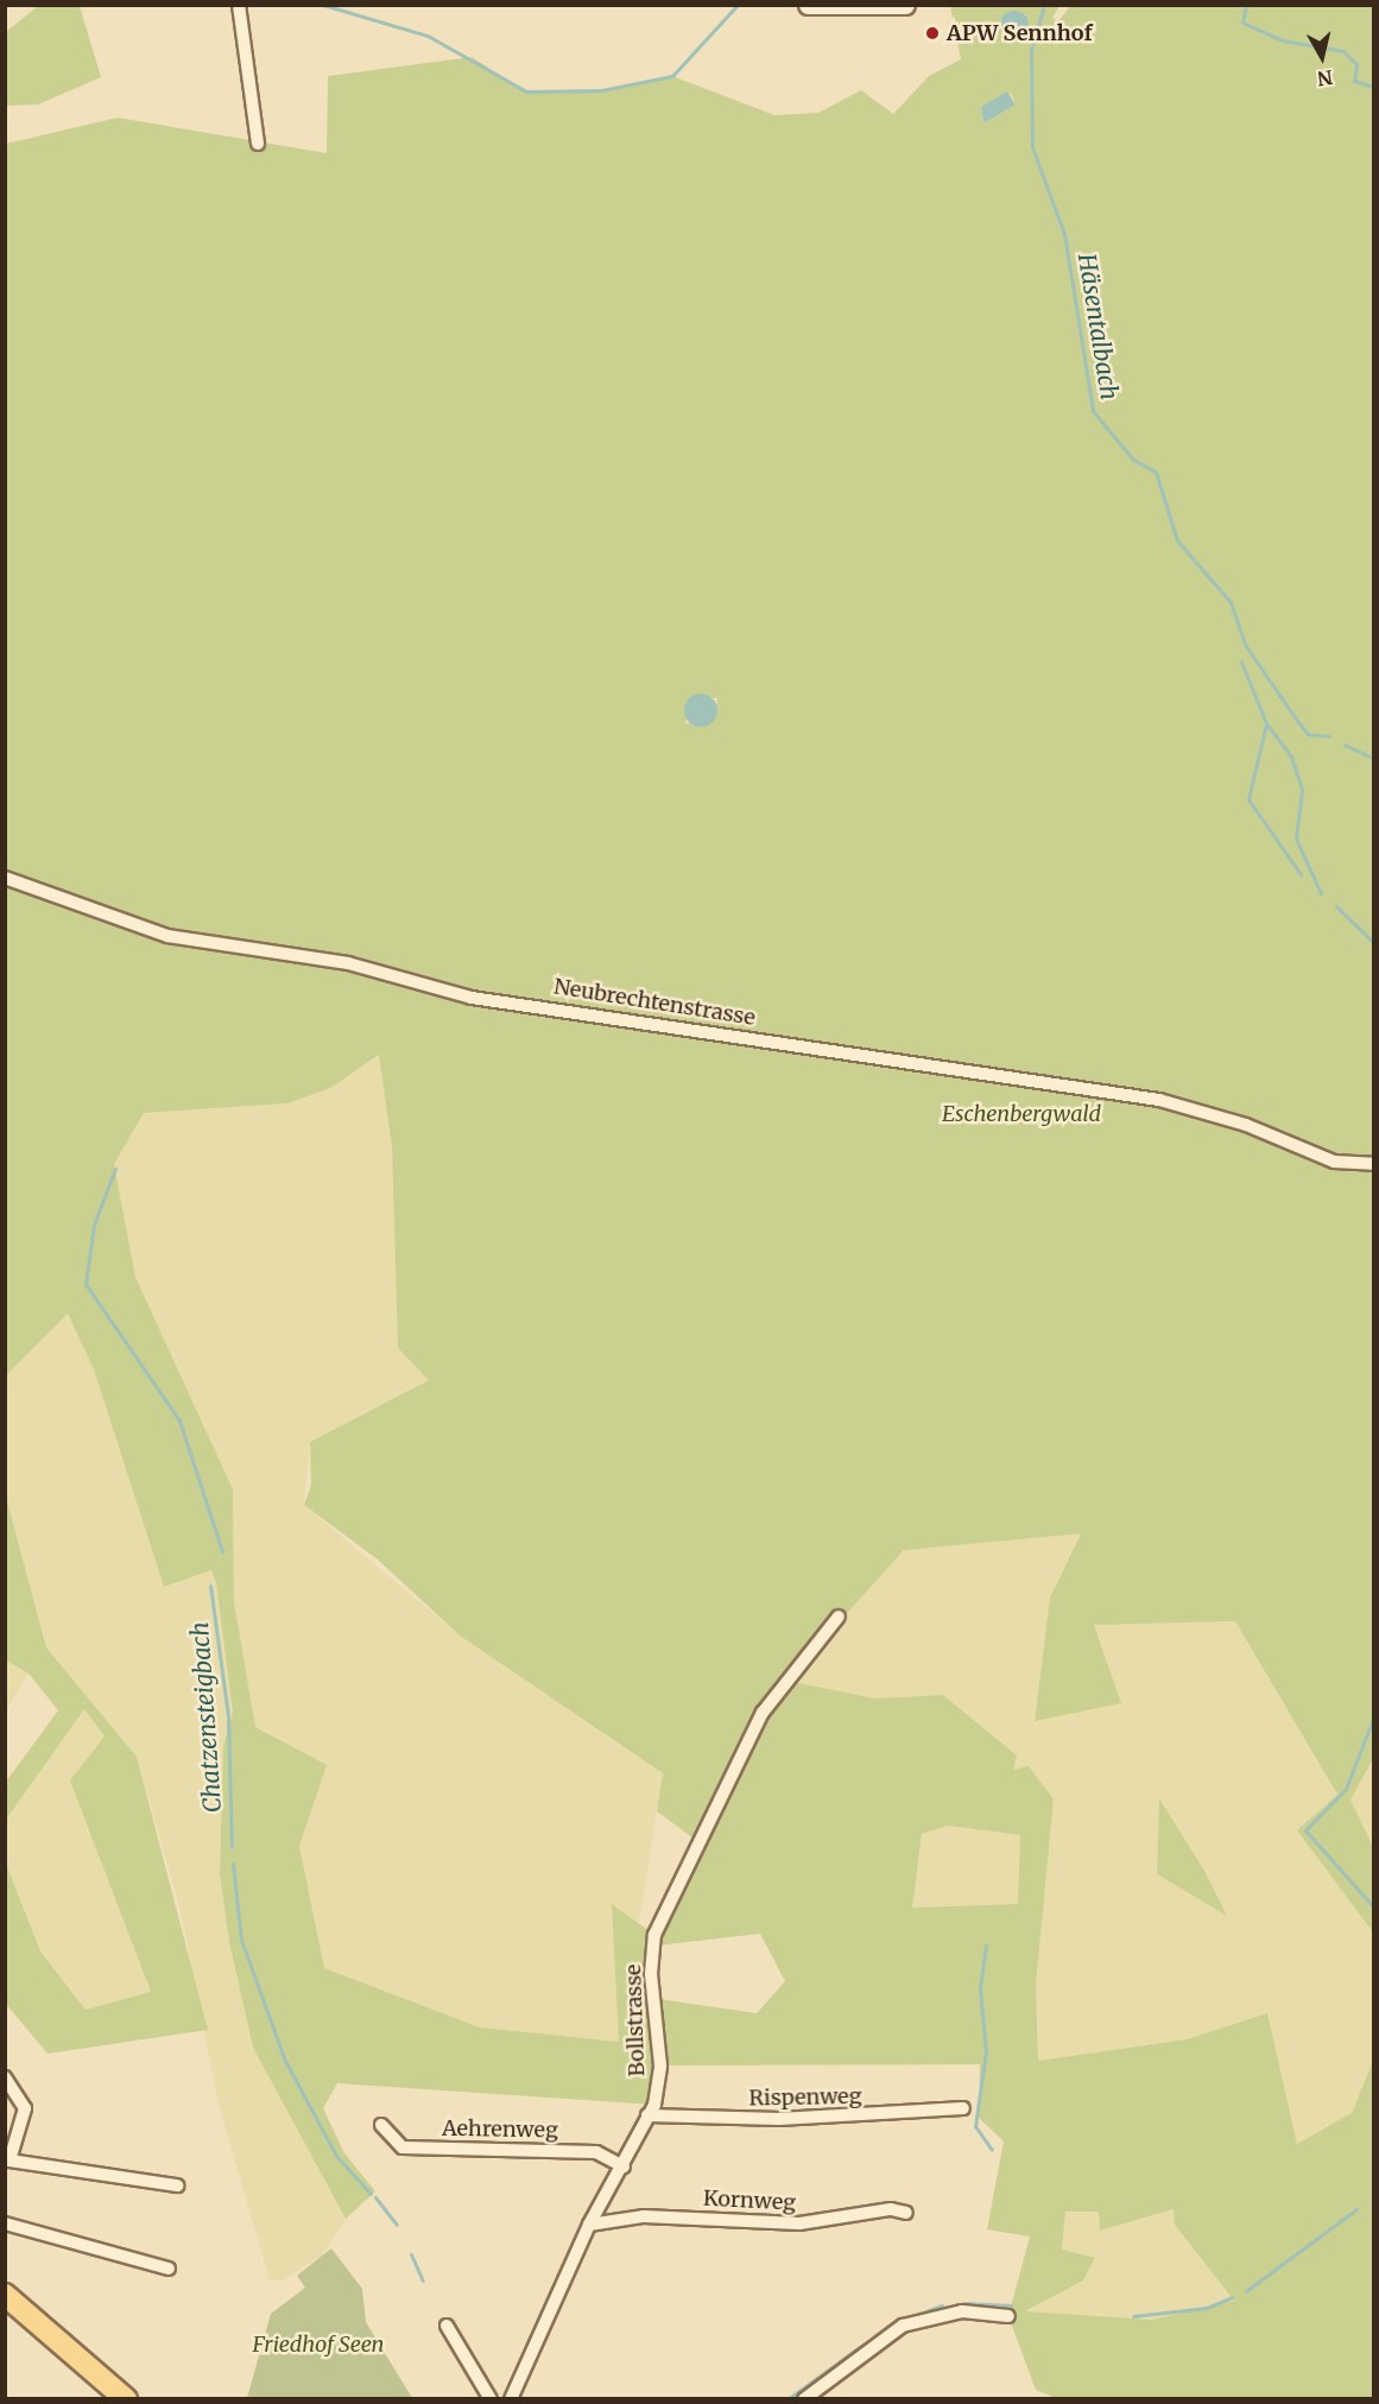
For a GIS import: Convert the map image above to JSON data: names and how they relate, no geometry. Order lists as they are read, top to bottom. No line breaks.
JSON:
{"streets":{"street":["Neubrechtenstrasse","Bollstrasse","Rispenweg","Aehrenweg","Kornweg"]},"crossings":[["Bollstrasse","Rispenweg"],["Bollstrasse","Aehrenweg"],["Bollstrasse","Kornweg"]],"water":["Häsentalbach","Chatzensteigbach"],"parks":["Eschenbergwald","Friedhof Seen"],"places":["APW Sennhof"],"north":"bottom"}
